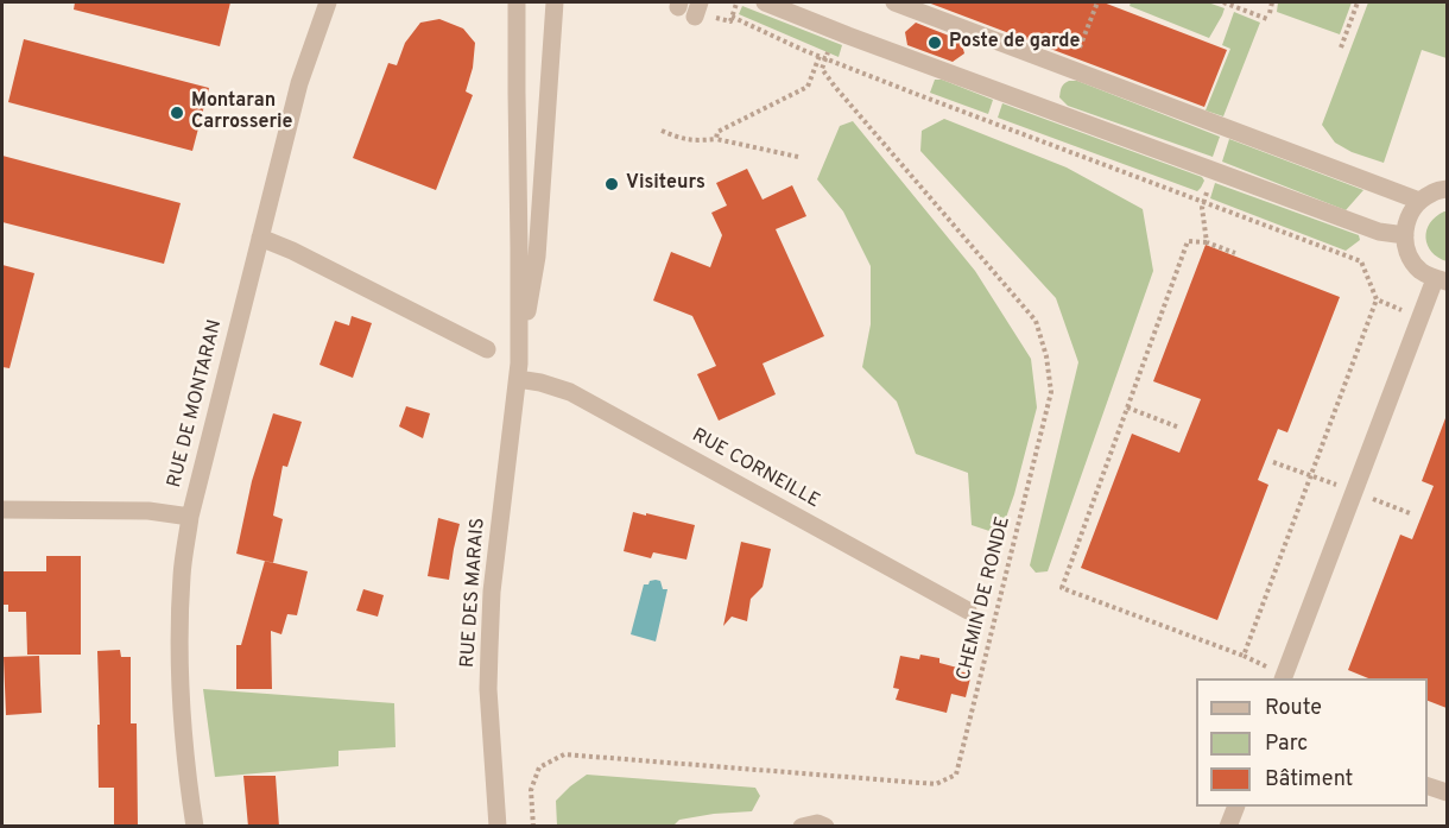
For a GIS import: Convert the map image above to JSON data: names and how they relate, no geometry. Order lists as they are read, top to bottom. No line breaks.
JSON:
{"streets":{"street":["RUE DE MONTARAN","RUE CORNEILLE","RUE DES MARAIS"],"path":["CHEMIN DE RONDE"]},"crossings":[["RUE CORNEILLE","RUE DES MARAIS"]],"places":["Poste de garde","Montaran Carrosserie","Visiteurs"],"legend":["Route","Parc","Bâtiment"]}
